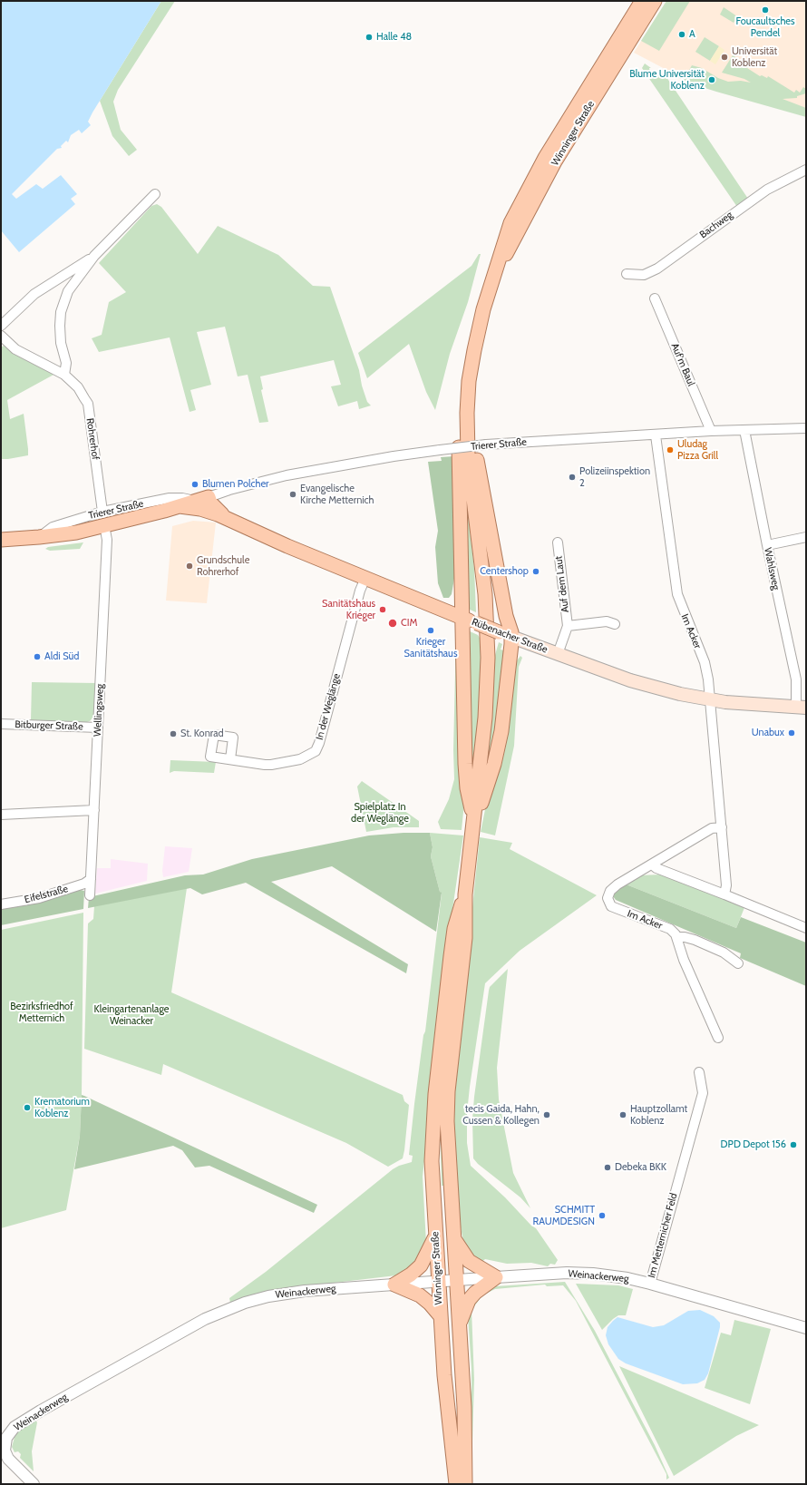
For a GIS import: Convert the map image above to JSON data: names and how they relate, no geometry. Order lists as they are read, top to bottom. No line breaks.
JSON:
{"streets":{"main road":["Winninger Straße","Trierer Straße","Rübenacher Straße"],"street":["Bachweg","Auf'm Baul","Rohrerhof","Wahlsweg","Auf dem Laut","Im Acker","In der Weglänge","Wellingsweg","Bitburger Straße","Eifelstraße","Im Metternicher Feld","Weinackerweg"]},"crossings":[["Winninger Straße","Weinackerweg"],["Auf'm Baul","Trierer Straße"],["Rohrerhof","Trierer Straße"],["Trierer Straße","Wahlsweg"],["Trierer Straße","Im Acker"],["Trierer Straße","Rübenacher Straße"],["Trierer Straße","Wellingsweg"],["Wahlsweg","Rübenacher Straße"],["Auf dem Laut","Rübenacher Straße"],["Im Acker","Rübenacher Straße"],["Rübenacher Straße","In der Weglänge"],["Wellingsweg","Bitburger Straße"],["Wellingsweg","Eifelstraße"],["Im Metternicher Feld","Weinackerweg"]],"parks":["Spielplatz In der Weglänge","Bezirksfriedhof Metternich","Kleingartenanlage Weinacker"],"places":["Foucaultsches Pendel","A","Halle 48","Universität Koblenz","Blume Universität Koblenz","Uludag Pizza Grill","Polizeiinspektion 2","Blumen Polcher","Evangelische Kirche Metternich","Grundschule Rohrerhof","Centershop","Sanitätshaus Krieger","CIM","Krieger Sanitätshaus","Aldi Süd","Unabux","St. Konrad","Krematorium Koblenz","tecis Gaida, Hahn, Cussen & Kollegen","Hauptzollamt Koblenz","DPD Depot 156","Debeka BKK","SCHMITT RAUMDESIGN"]}
